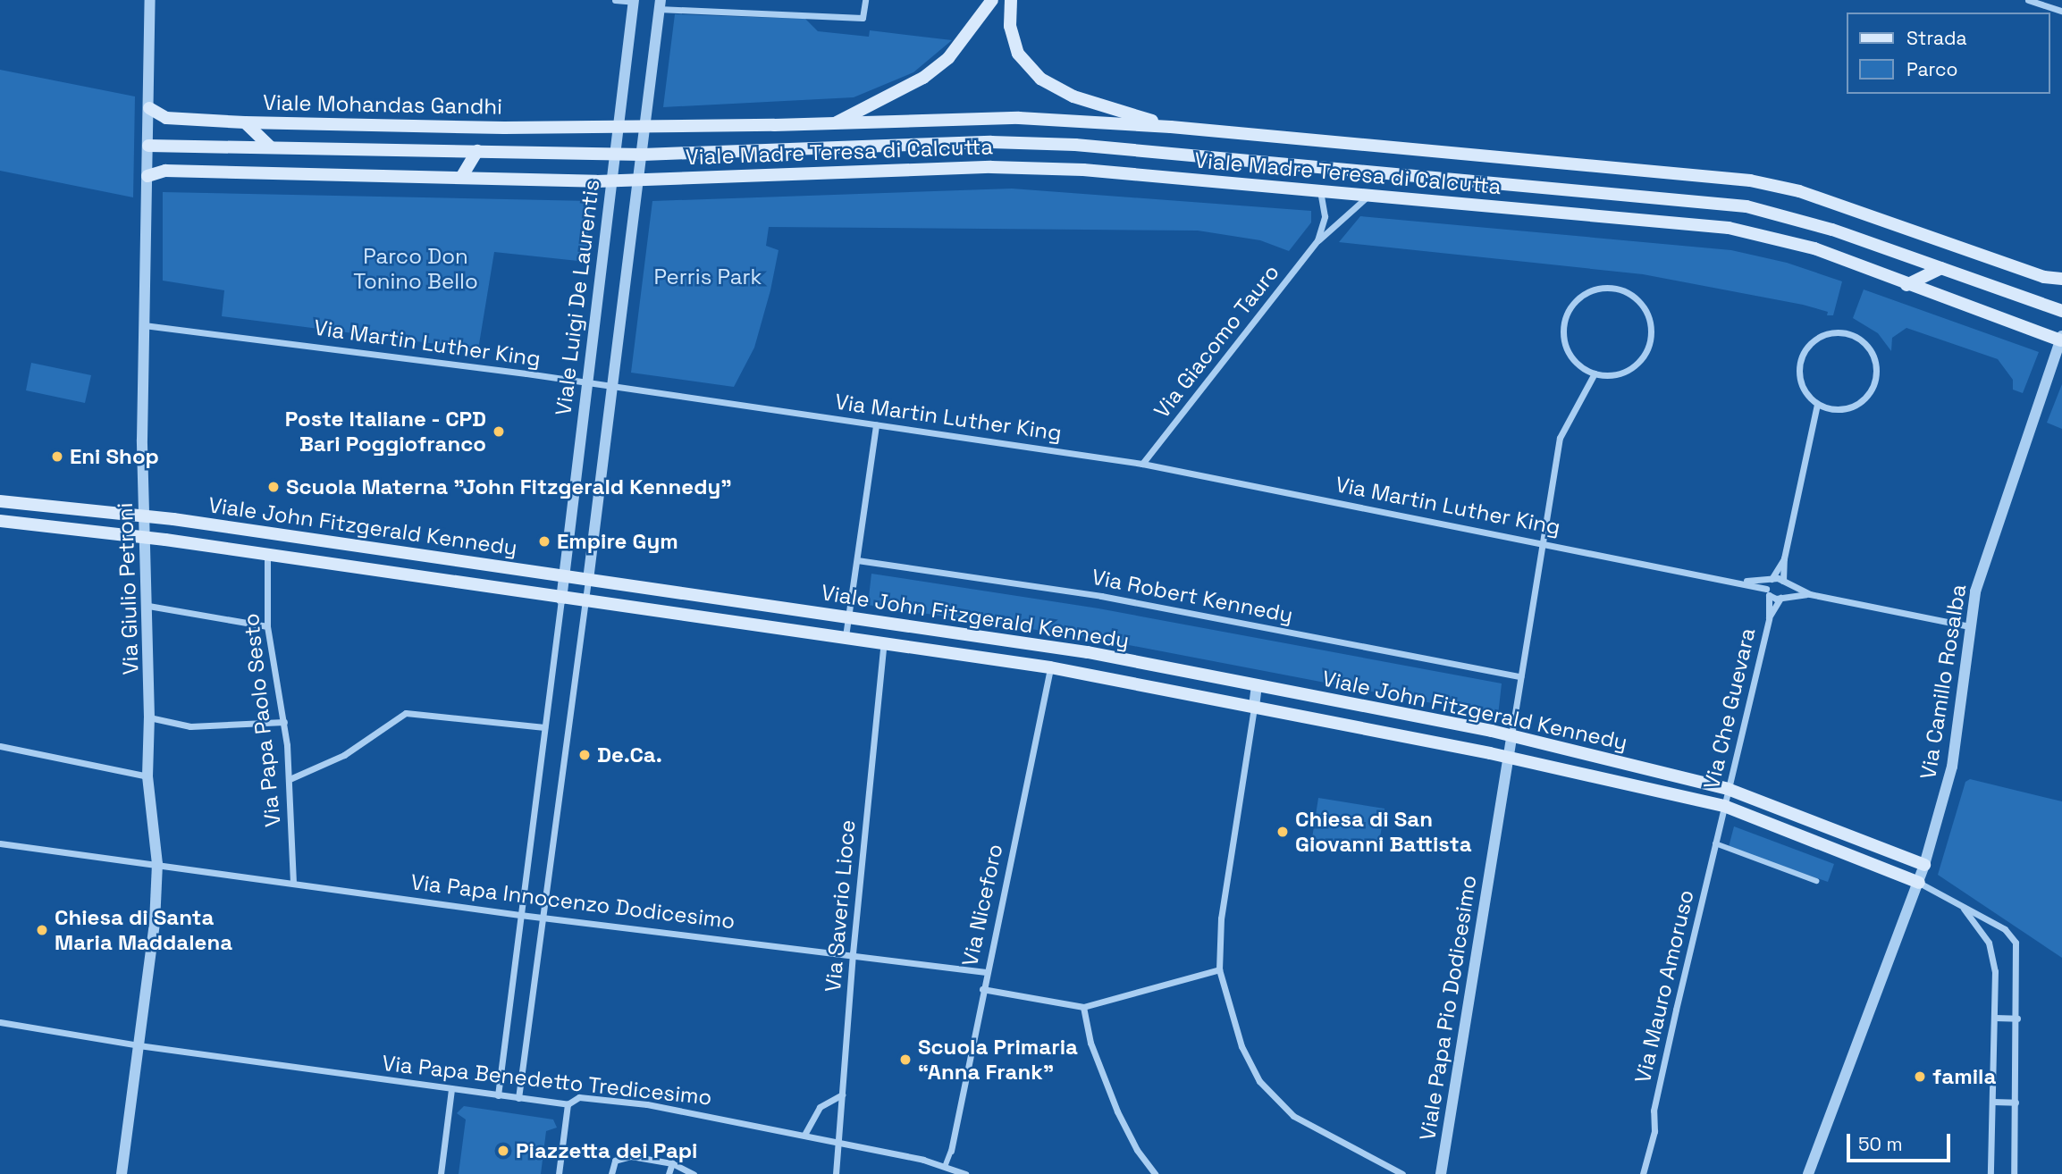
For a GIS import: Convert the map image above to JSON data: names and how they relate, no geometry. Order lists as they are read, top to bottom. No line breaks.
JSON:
{"streets":{"main road":["Viale Mohandas Gandhi","Viale Madre Teresa di Calcutta","Viale John Fitzgerald Kennedy"],"street":["Viale Luigi De Laurentis","Via Giacomo Tauro","Via Martin Luther King","Via Giulio Petroni","Via Robert Kennedy","Via Camillo Rosalba","Via Che Guevara","Via Papa Paolo Sesto","Via Papa Innocenzo Dodicesimo","Via Niceforo","Via Saverio Lioce","Via Mauro Amoruso","Viale Papa Pio Dodicesimo","Via Papa Benedetto Tredicesimo"]},"crossings":[["Viale Mohandas Gandhi","Viale Madre Teresa di Calcutta"],["Viale Mohandas Gandhi","Viale Luigi De Laurentis"],["Viale Mohandas Gandhi","Via Giulio Petroni"],["Viale Madre Teresa di Calcutta","Viale Luigi De Laurentis"],["Viale Madre Teresa di Calcutta","Via Giacomo Tauro"],["Viale Madre Teresa di Calcutta","Via Camillo Rosalba"],["Viale Luigi De Laurentis","Via Martin Luther King"],["Viale Luigi De Laurentis","Viale John Fitzgerald Kennedy"],["Via Giacomo Tauro","Via Martin Luther King"],["Via Martin Luther King","Via Giulio Petroni"],["Via Martin Luther King","Via Che Guevara"],["Viale John Fitzgerald Kennedy","Via Giulio Petroni"],["Viale John Fitzgerald Kennedy","Via Camillo Rosalba"],["Viale John Fitzgerald Kennedy","Via Che Guevara"],["Viale John Fitzgerald Kennedy","Via Papa Paolo Sesto"],["Viale John Fitzgerald Kennedy","Via Niceforo"],["Viale John Fitzgerald Kennedy","Via Saverio Lioce"],["Viale John Fitzgerald Kennedy","Via Mauro Amoruso"],["Viale John Fitzgerald Kennedy","Viale Papa Pio Dodicesimo"],["Via Giulio Petroni","Via Papa Innocenzo Dodicesimo"],["Via Giulio Petroni","Via Papa Benedetto Tredicesimo"],["Via Che Guevara","Via Mauro Amoruso"],["Via Papa Paolo Sesto","Via Papa Innocenzo Dodicesimo"],["Via Papa Innocenzo Dodicesimo","Via Niceforo"],["Via Papa Innocenzo Dodicesimo","Via Saverio Lioce"],["Via Saverio Lioce","Via Papa Benedetto Tredicesimo"]],"parks":["Parco Don Tonino Bello","Perris Park"],"places":["Poste Italiane - CPD Bari Poggiofranco","Eni Shop","Scuola Materna \"John Fitzgerald Kennedy\"","Empire Gym","De.Ca.","Chiesa di San Giovanni Battista","Chiesa di Santa Maria Maddalena","Scuola Primaria “Anna Frank”","famila","Piazzetta dei Papi"],"legend":["Strada","Parco"],"scale_bar":"50 m"}
